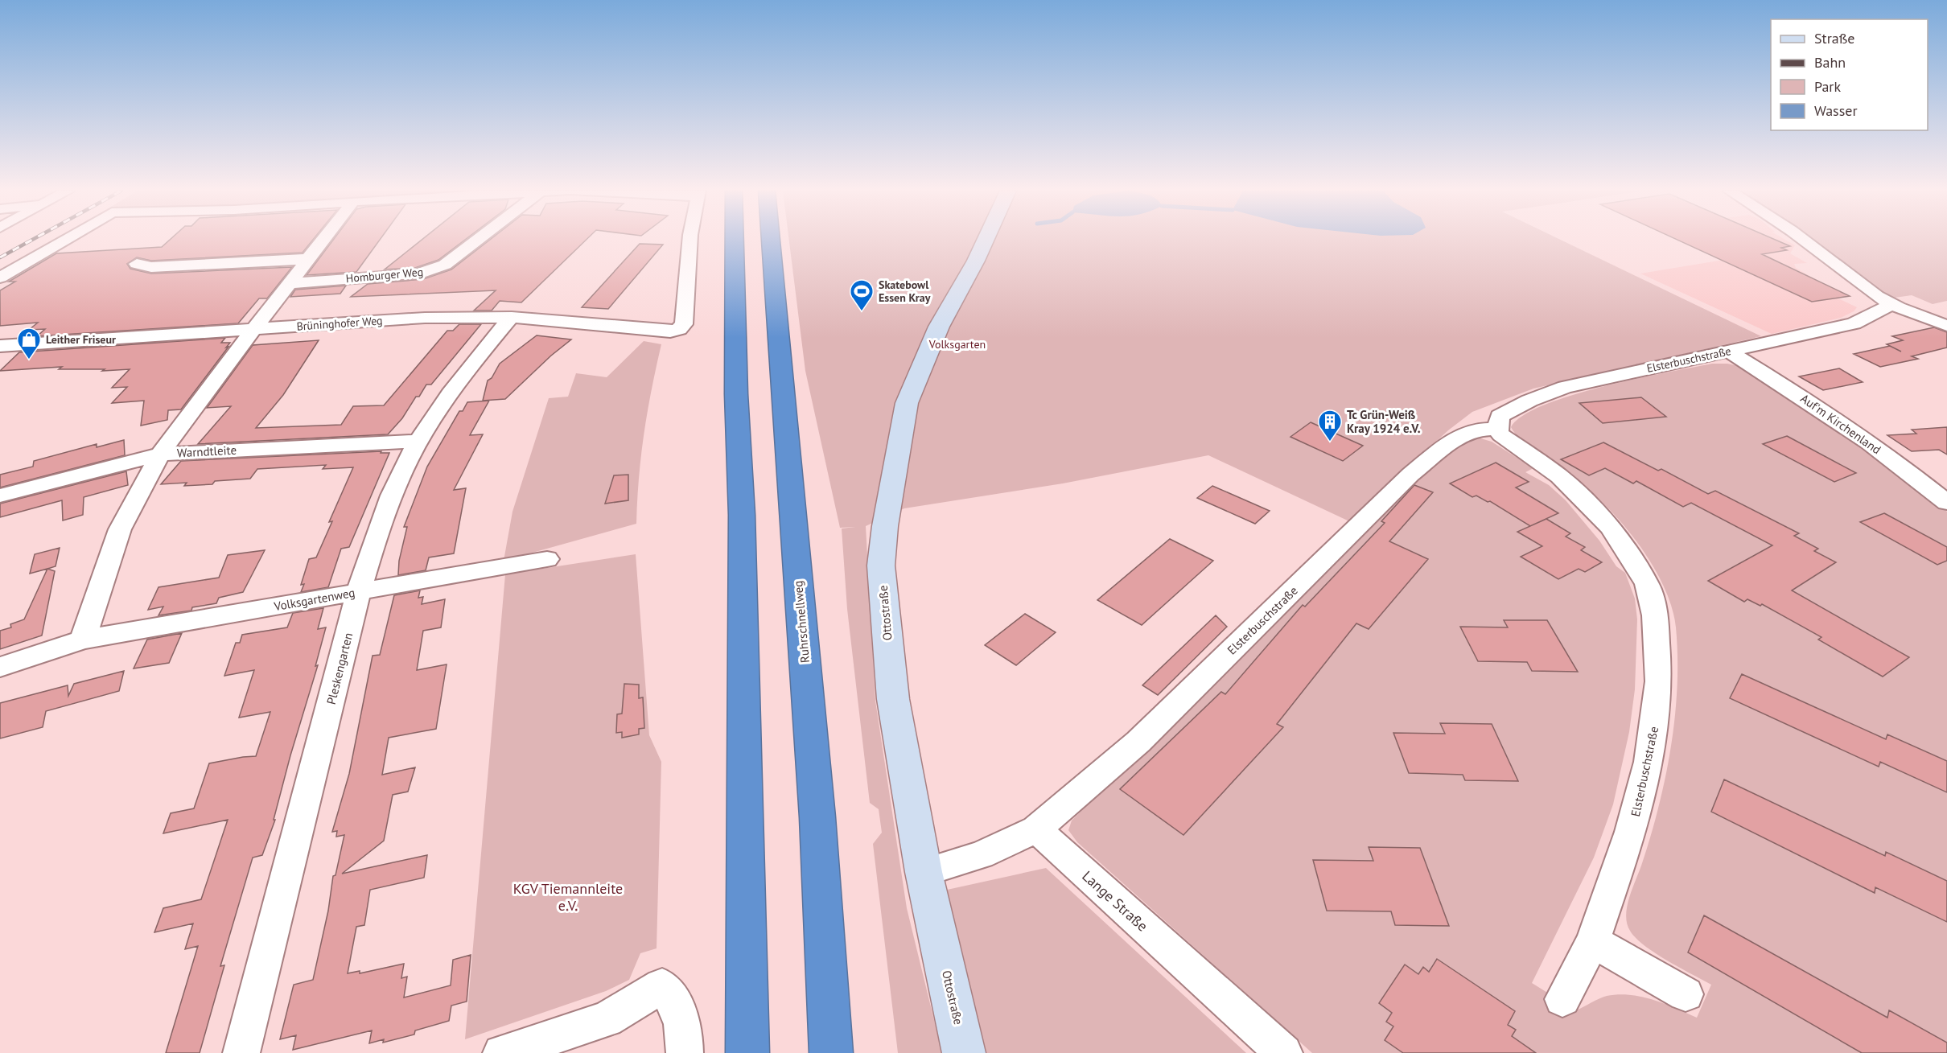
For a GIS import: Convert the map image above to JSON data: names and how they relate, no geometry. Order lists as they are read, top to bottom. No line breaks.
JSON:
{"streets":{"highway":["Ruhrschnellweg"],"street":["Homburger Weg","Brüninghofer Weg","Elsterbuschstraße","Auf'm Kirchenland","Warndtleite","Volksgartenweg","Ottostraße","Pleskengarten","Lange Straße"]},"crossings":[["Brüninghofer Weg","Pleskengarten"],["Elsterbuschstraße","Auf'm Kirchenland"],["Elsterbuschstraße","Lange Straße"],["Warndtleite","Pleskengarten"],["Volksgartenweg","Pleskengarten"]],"parks":["Volksgarten","KGV Tiemannleite e.V."],"places":{"sports":["Skatebowl Essen Kray"],"shop":["Leither Friseur"],"building":["Tc Grün-Weiß Kray 1924 e.V."]},"legend":["Straße","Bahn","Park","Wasser"]}
